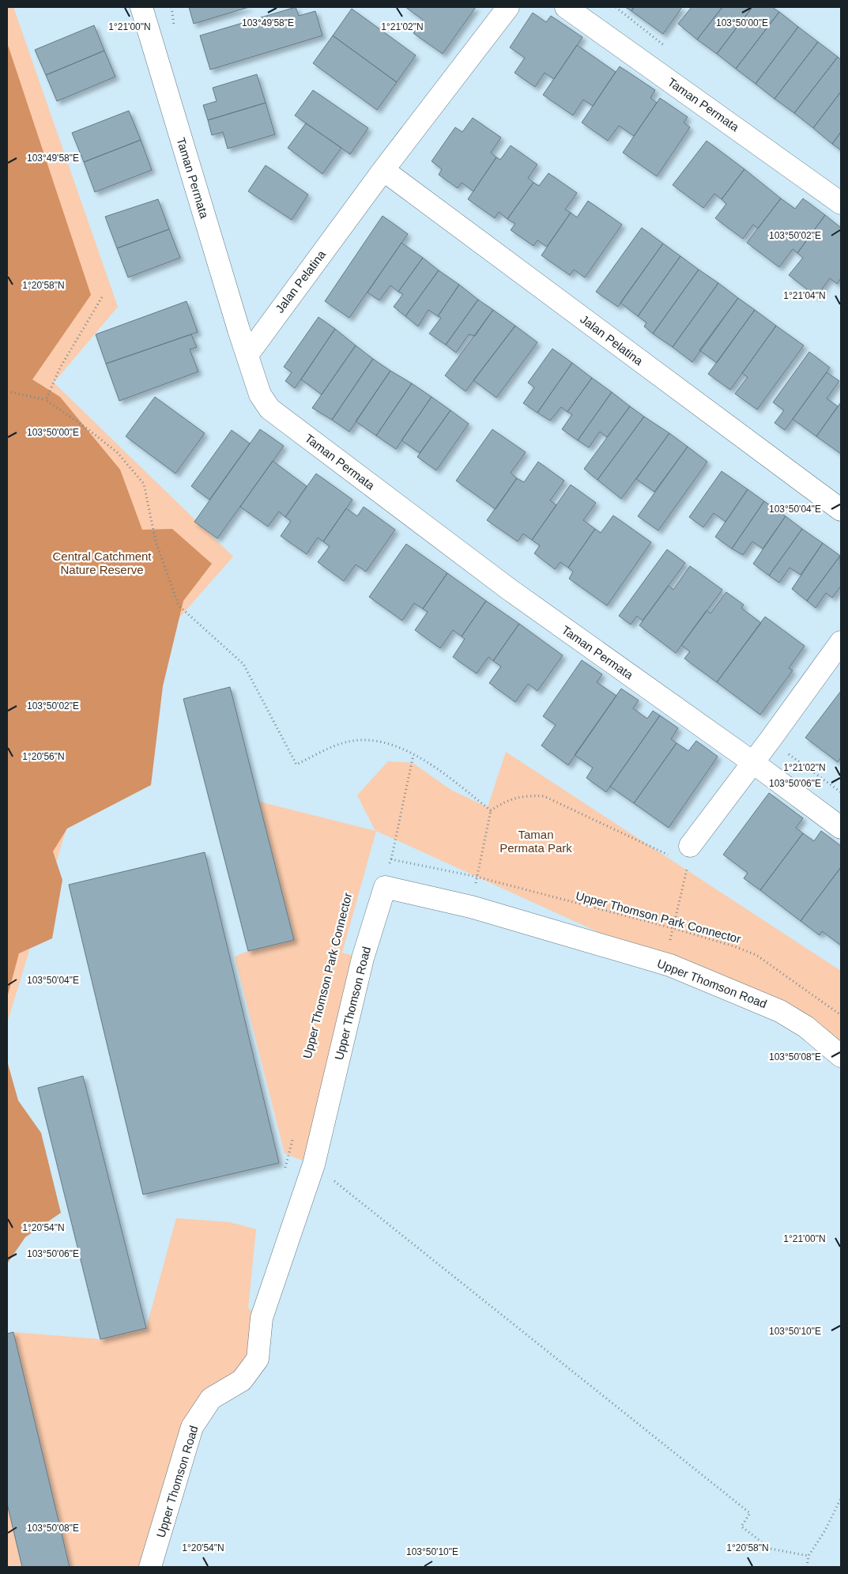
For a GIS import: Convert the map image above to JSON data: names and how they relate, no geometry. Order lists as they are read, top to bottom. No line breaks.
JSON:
{"streets":{"street":["Taman Permata","Jalan Pelatina","Upper Thomson Road"],"path":["Upper Thomson Park Connector"]},"crossings":[["Taman Permata","Jalan Pelatina"]],"parks":["Central Catchment Nature Reserve","Taman Permata Park"],"coordinates":["103°49'58\"E","103°50'00\"E","1°21'02\"N","1°21'00\"N","103°50'02\"E","1°20'58\"N","1°21'04\"N","103°50'04\"E","1°20'56\"N","103°50'06\"E","103°50'08\"E","1°20'54\"N","103°50'10\"E"]}
